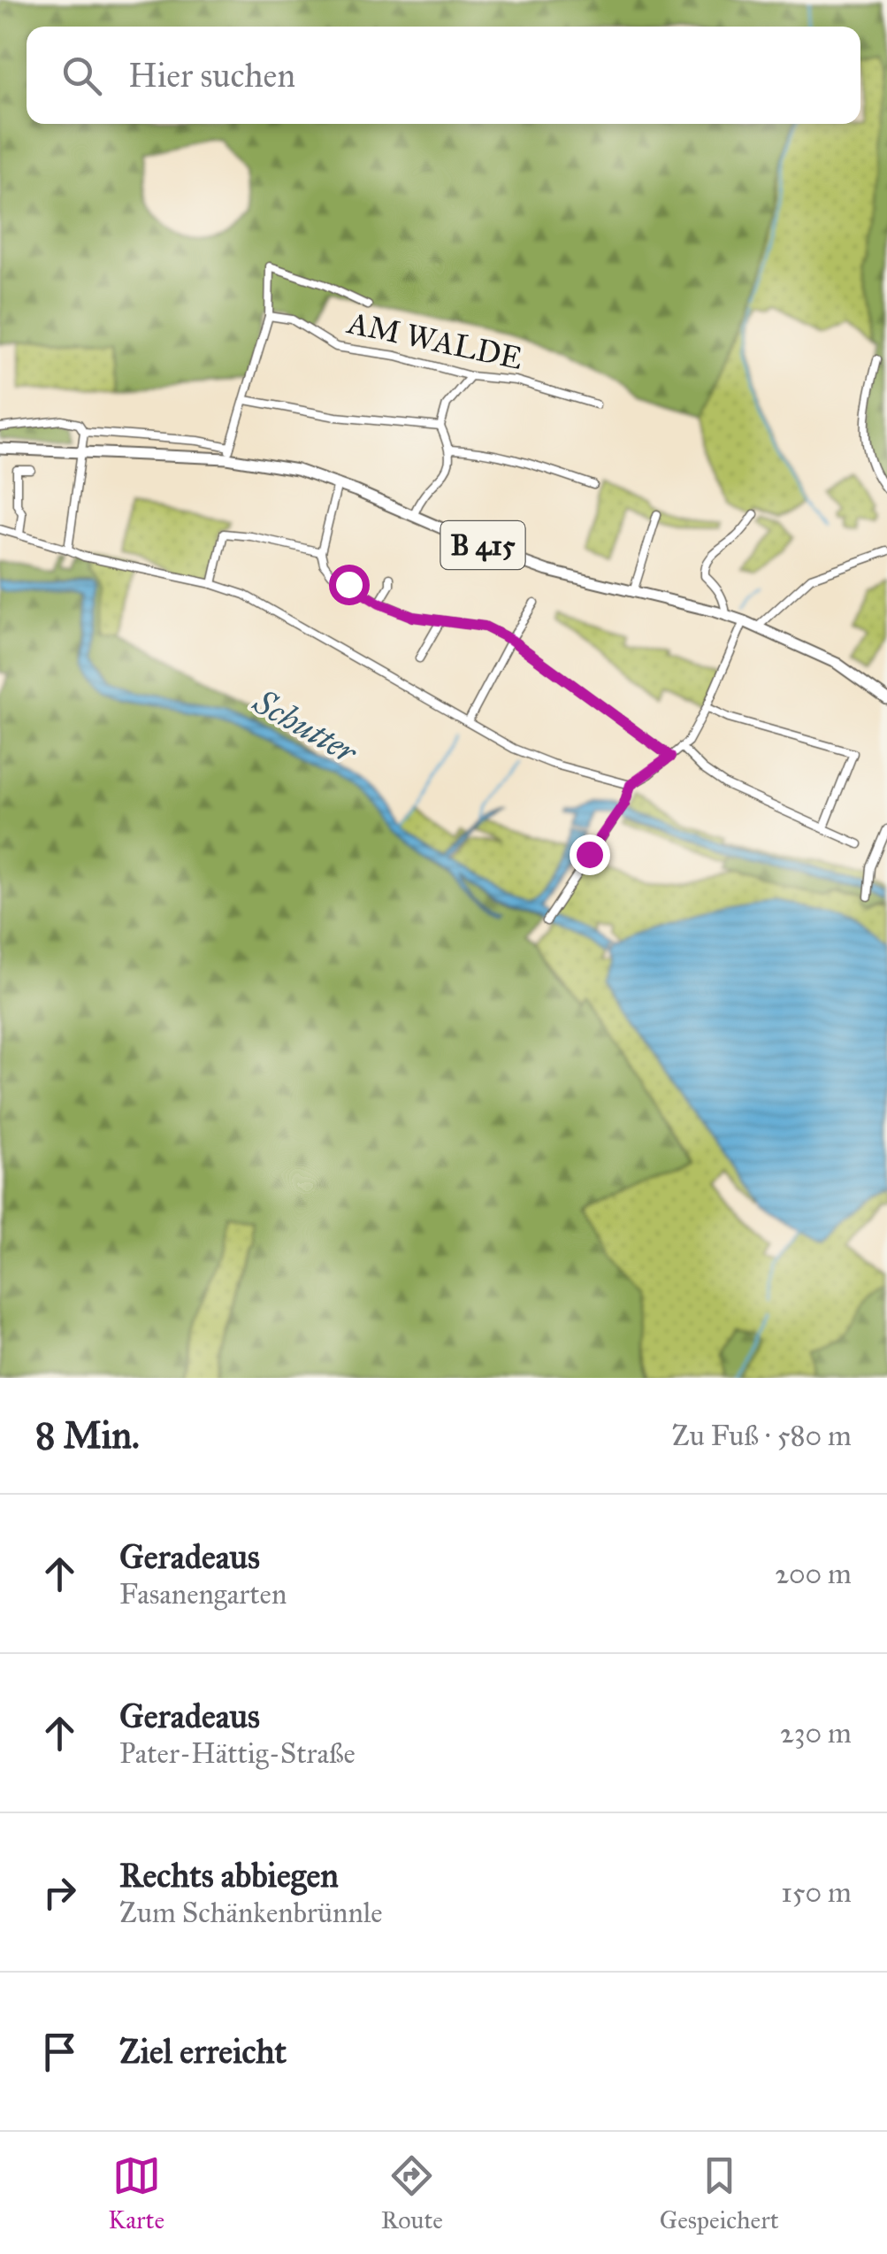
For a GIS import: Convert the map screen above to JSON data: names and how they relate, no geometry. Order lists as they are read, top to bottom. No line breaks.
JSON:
{"streets":{"main road":["B 415"],"street":["AM WALDE"]},"water":["Schutter"],"page":{"search":"Hier suchen","heading":["8 Min.","Zu Fuß · 580 m"],"list":[["Geradeaus","Fasanengarten","200 m"],["Geradeaus","Pater-Hättig-Straße","230 m"],["Rechts abbiegen","Zum Schänkenbrünnle","150 m"],"Ziel erreicht"],"nav":["Karte","Route","Gespeichert"]}}
